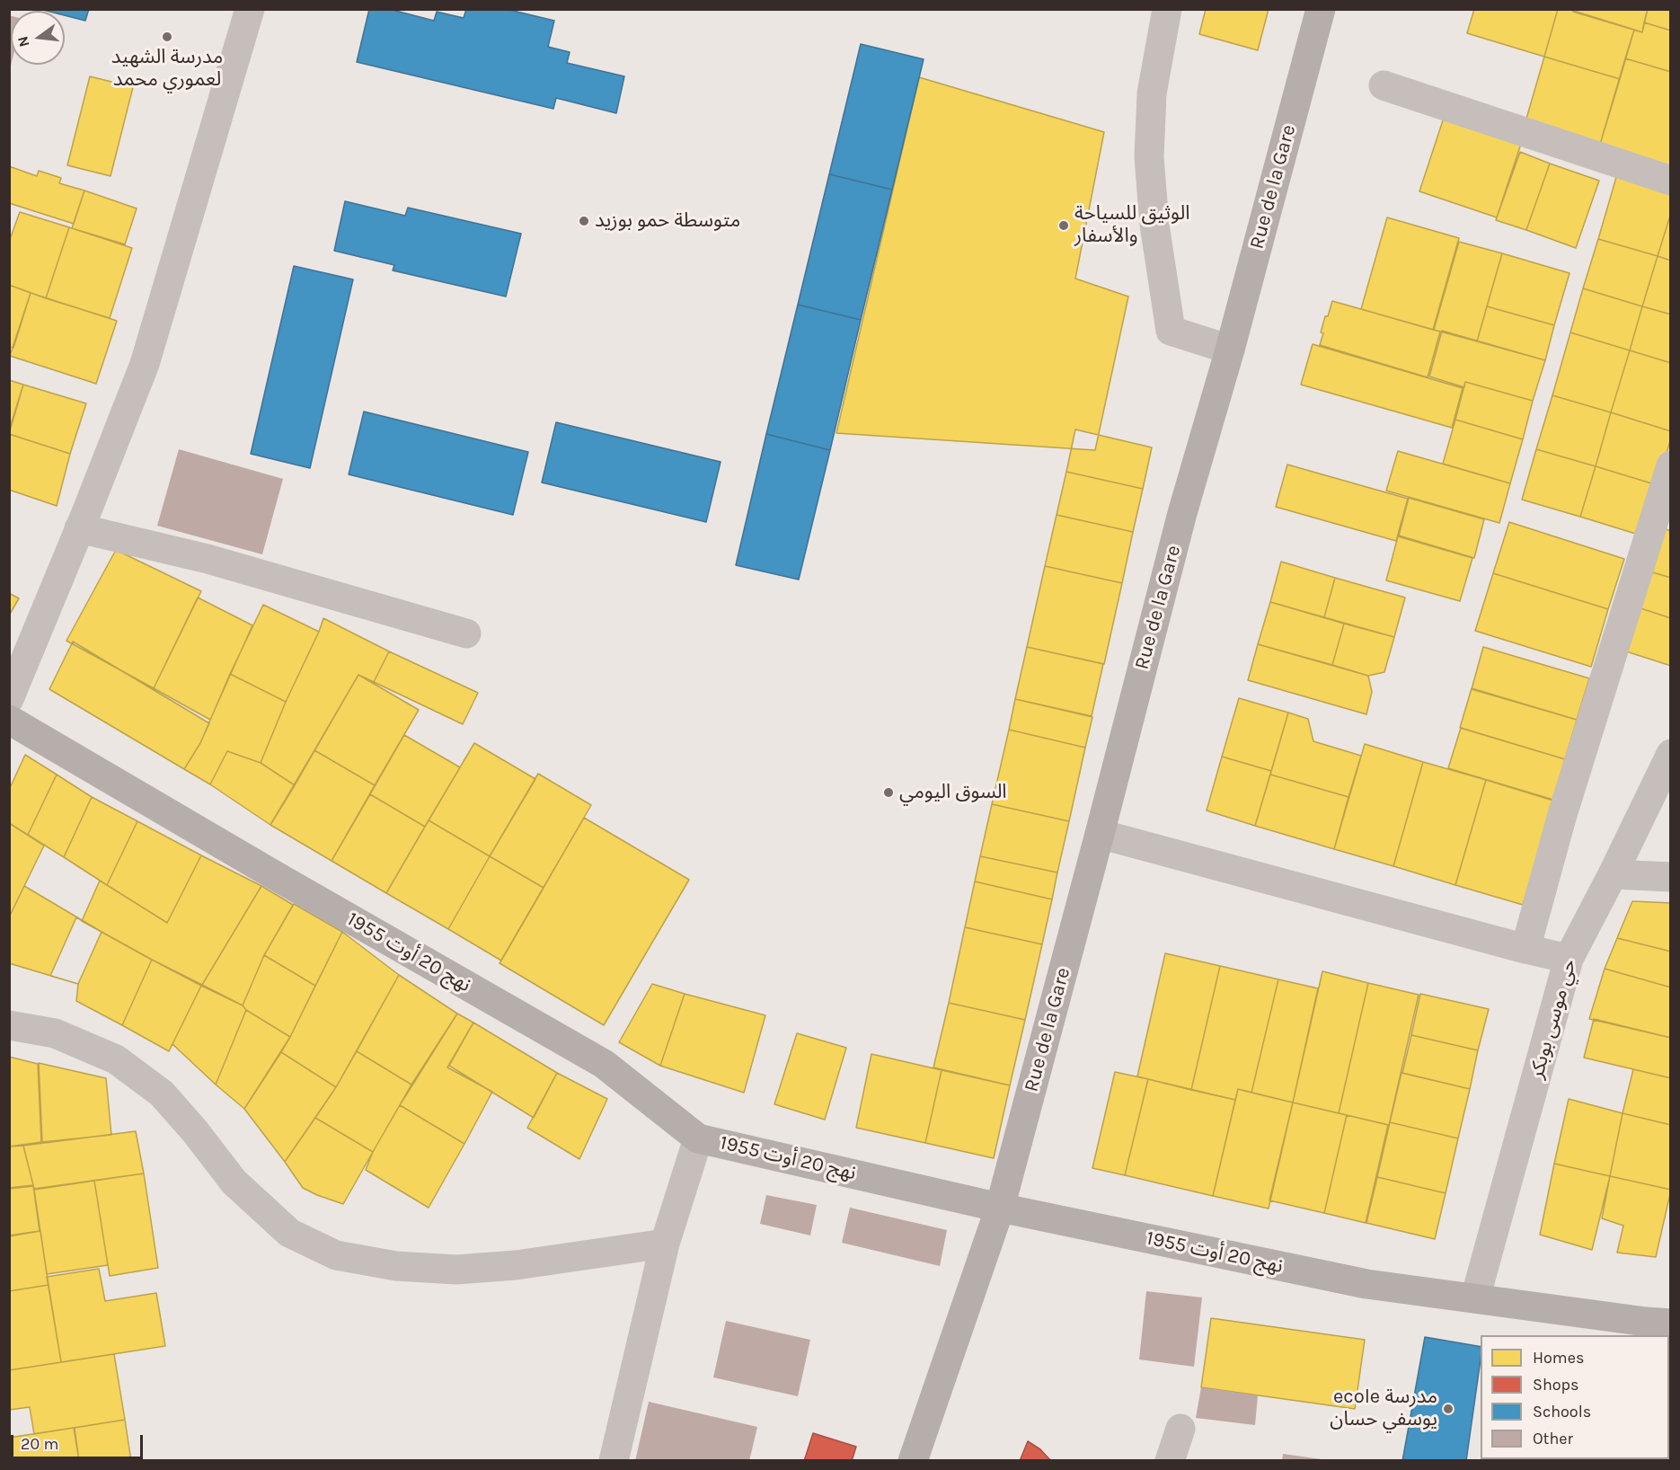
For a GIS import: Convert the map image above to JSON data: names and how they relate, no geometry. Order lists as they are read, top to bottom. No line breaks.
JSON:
{"streets":{"street":["Rue de la Gare","نهج 20 أوت 1955","حي موسى بوبكر"]},"crossings":[["Rue de la Gare","نهج 20 أوت 1955"],["نهج 20 أوت 1955","حي موسى بوبكر"]],"places":["مدرسة الشهيد لعموري محمد","متوسطة حمو بوزيد","الوثيق للسياحة والأسفار","السوق اليومي","ecole مدرسة يوسفي حسان"],"legend":["Homes","Shops","Schools","Other"],"scale_bar":"20 m","north":"left"}
